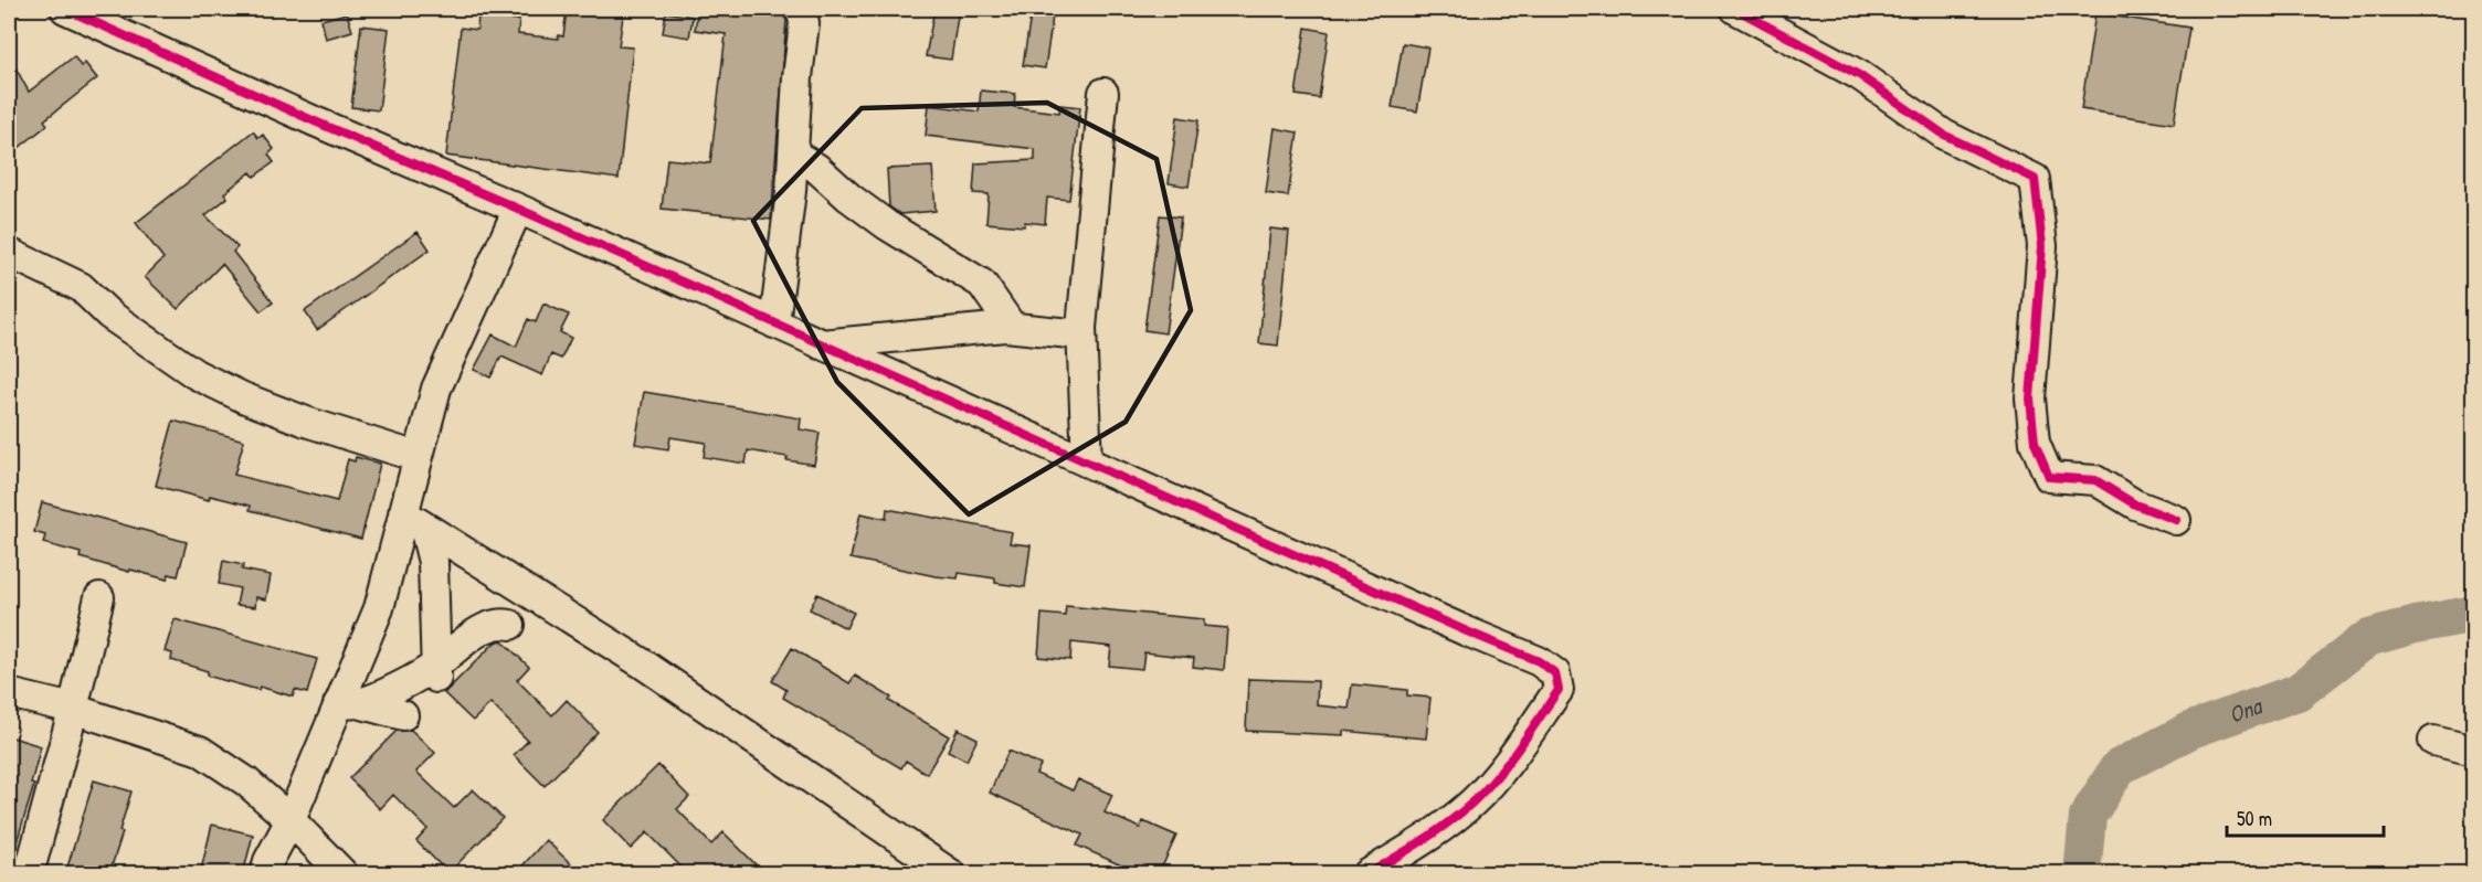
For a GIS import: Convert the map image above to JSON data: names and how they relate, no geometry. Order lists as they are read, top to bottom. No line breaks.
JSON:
{"water":["Ona"],"scale_bar":"50 m"}
